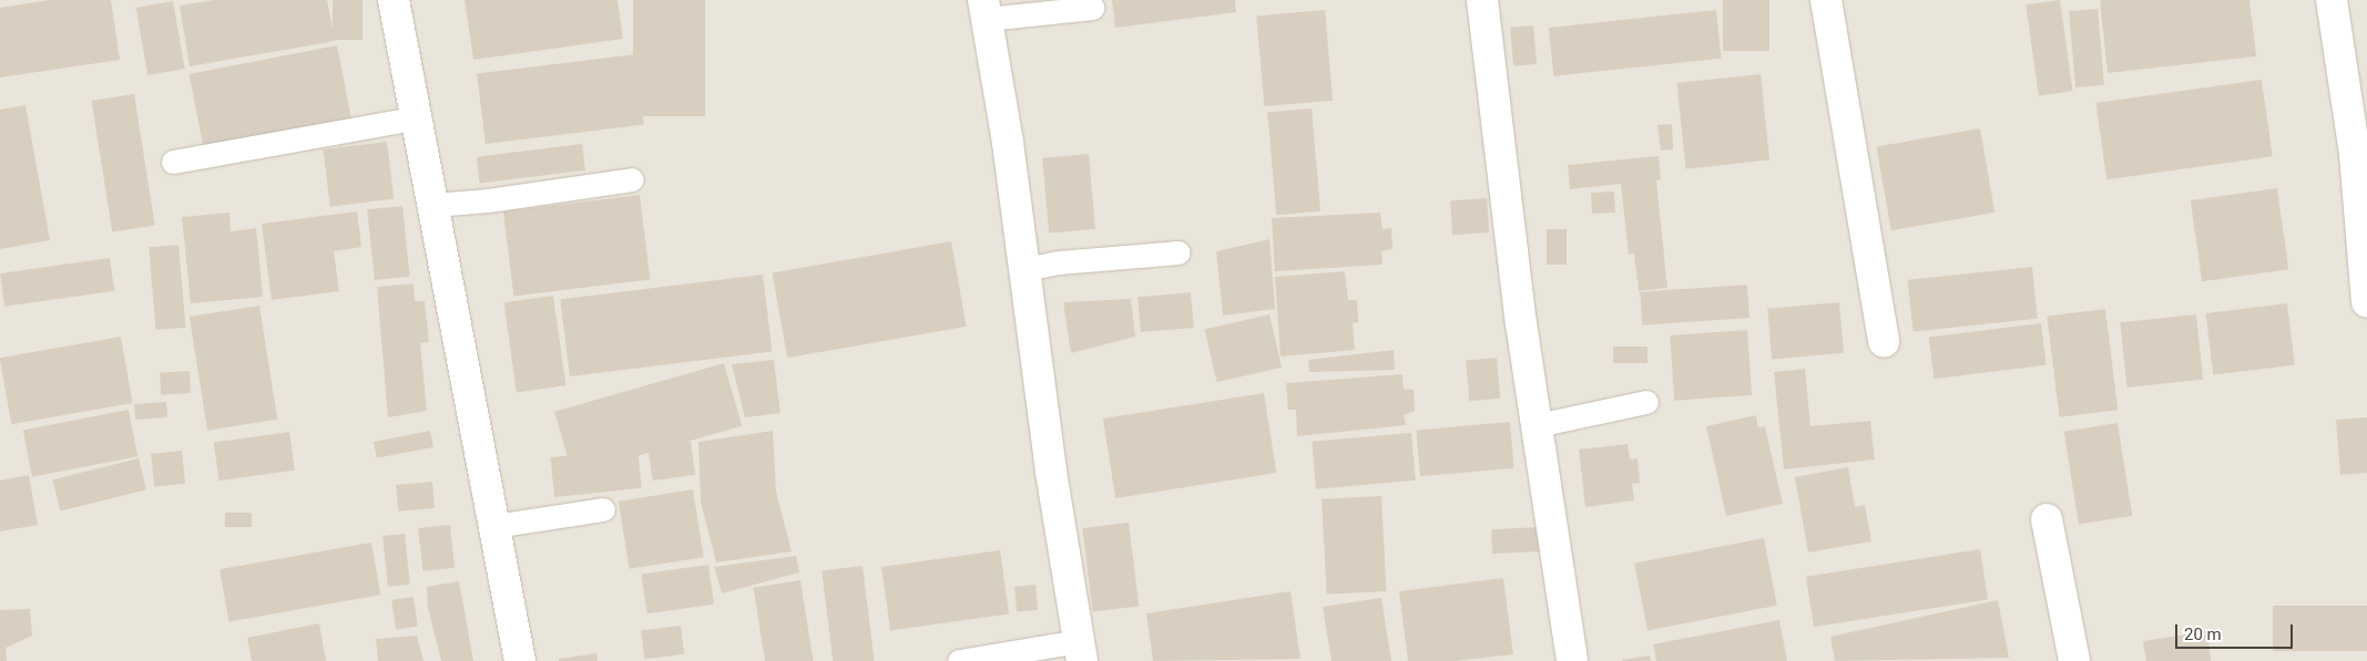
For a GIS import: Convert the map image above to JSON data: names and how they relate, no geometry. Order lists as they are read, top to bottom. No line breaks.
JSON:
{"scale_bar":"20 m"}
